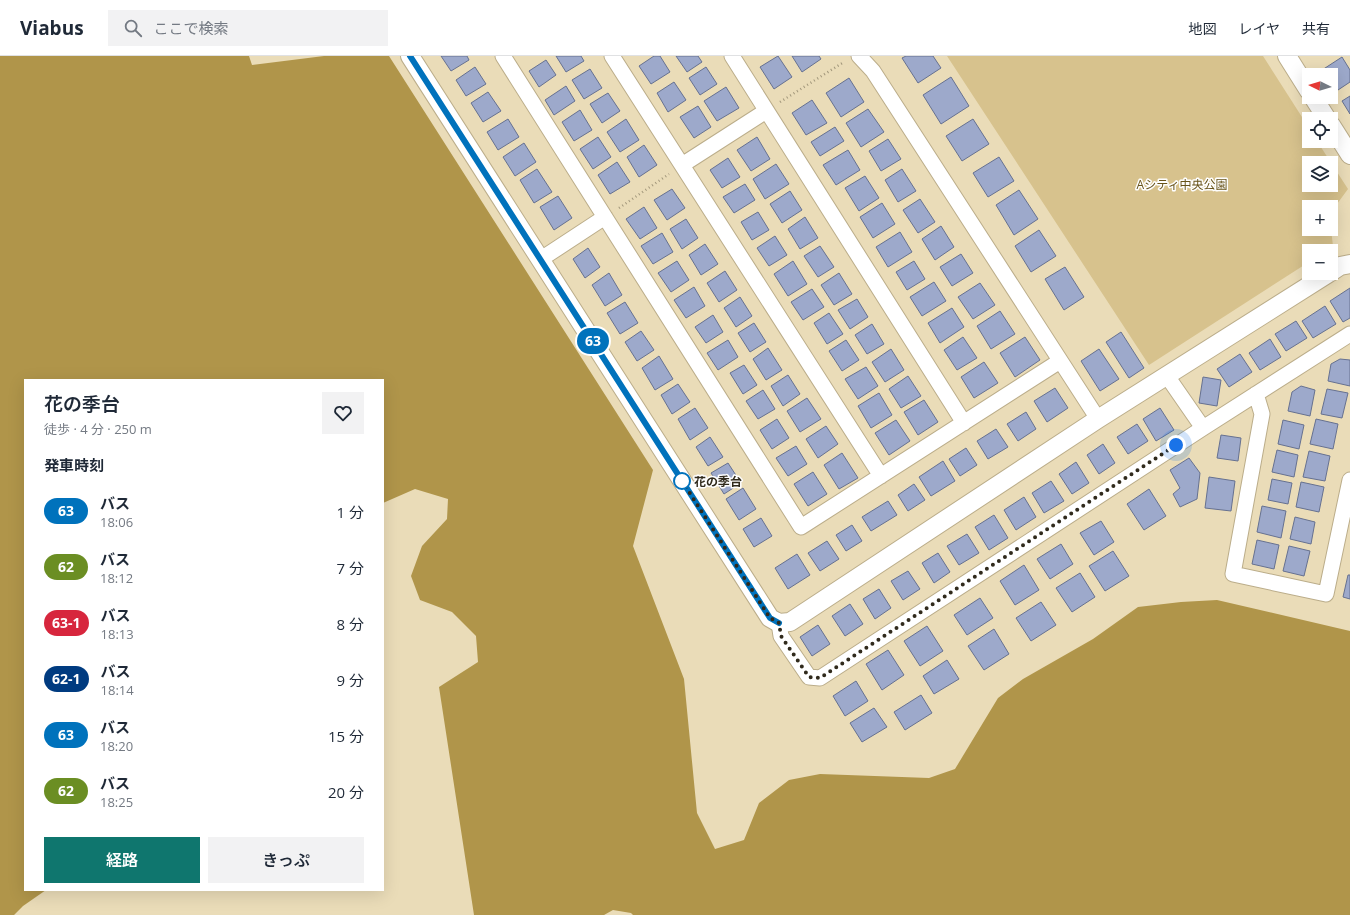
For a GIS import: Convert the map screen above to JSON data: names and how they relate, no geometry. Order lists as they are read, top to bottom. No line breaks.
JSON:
{"parks":["Aシティ中央公園"],"places":["花の季台"],"lines":["bus line 63"],"north":"left","page":{"header":"Viabus","search":"ここで検索","nav":["地図","レイヤ","共有"],"on_map":"63","map_buttons":["+","−"],"heading":[["花の季台","徒歩 · 4 分 · 250 m"],"発車時刻"],"list":[{"mark":"63","name":"バス","note":"18:06","value":"1 分"},{"mark":"62","name":"バス","note":"18:12","value":"7 分"},{"mark":"63-1","name":"バス","note":"18:13","value":"8 分"},{"mark":"62-1","name":"バス","note":"18:14","value":"9 分"},{"mark":"63","name":"バス","note":"18:20","value":"15 分"},{"mark":"62","name":"バス","note":"18:25","value":"20 分"}],"buttons":["経路","きっぷ"]}}
